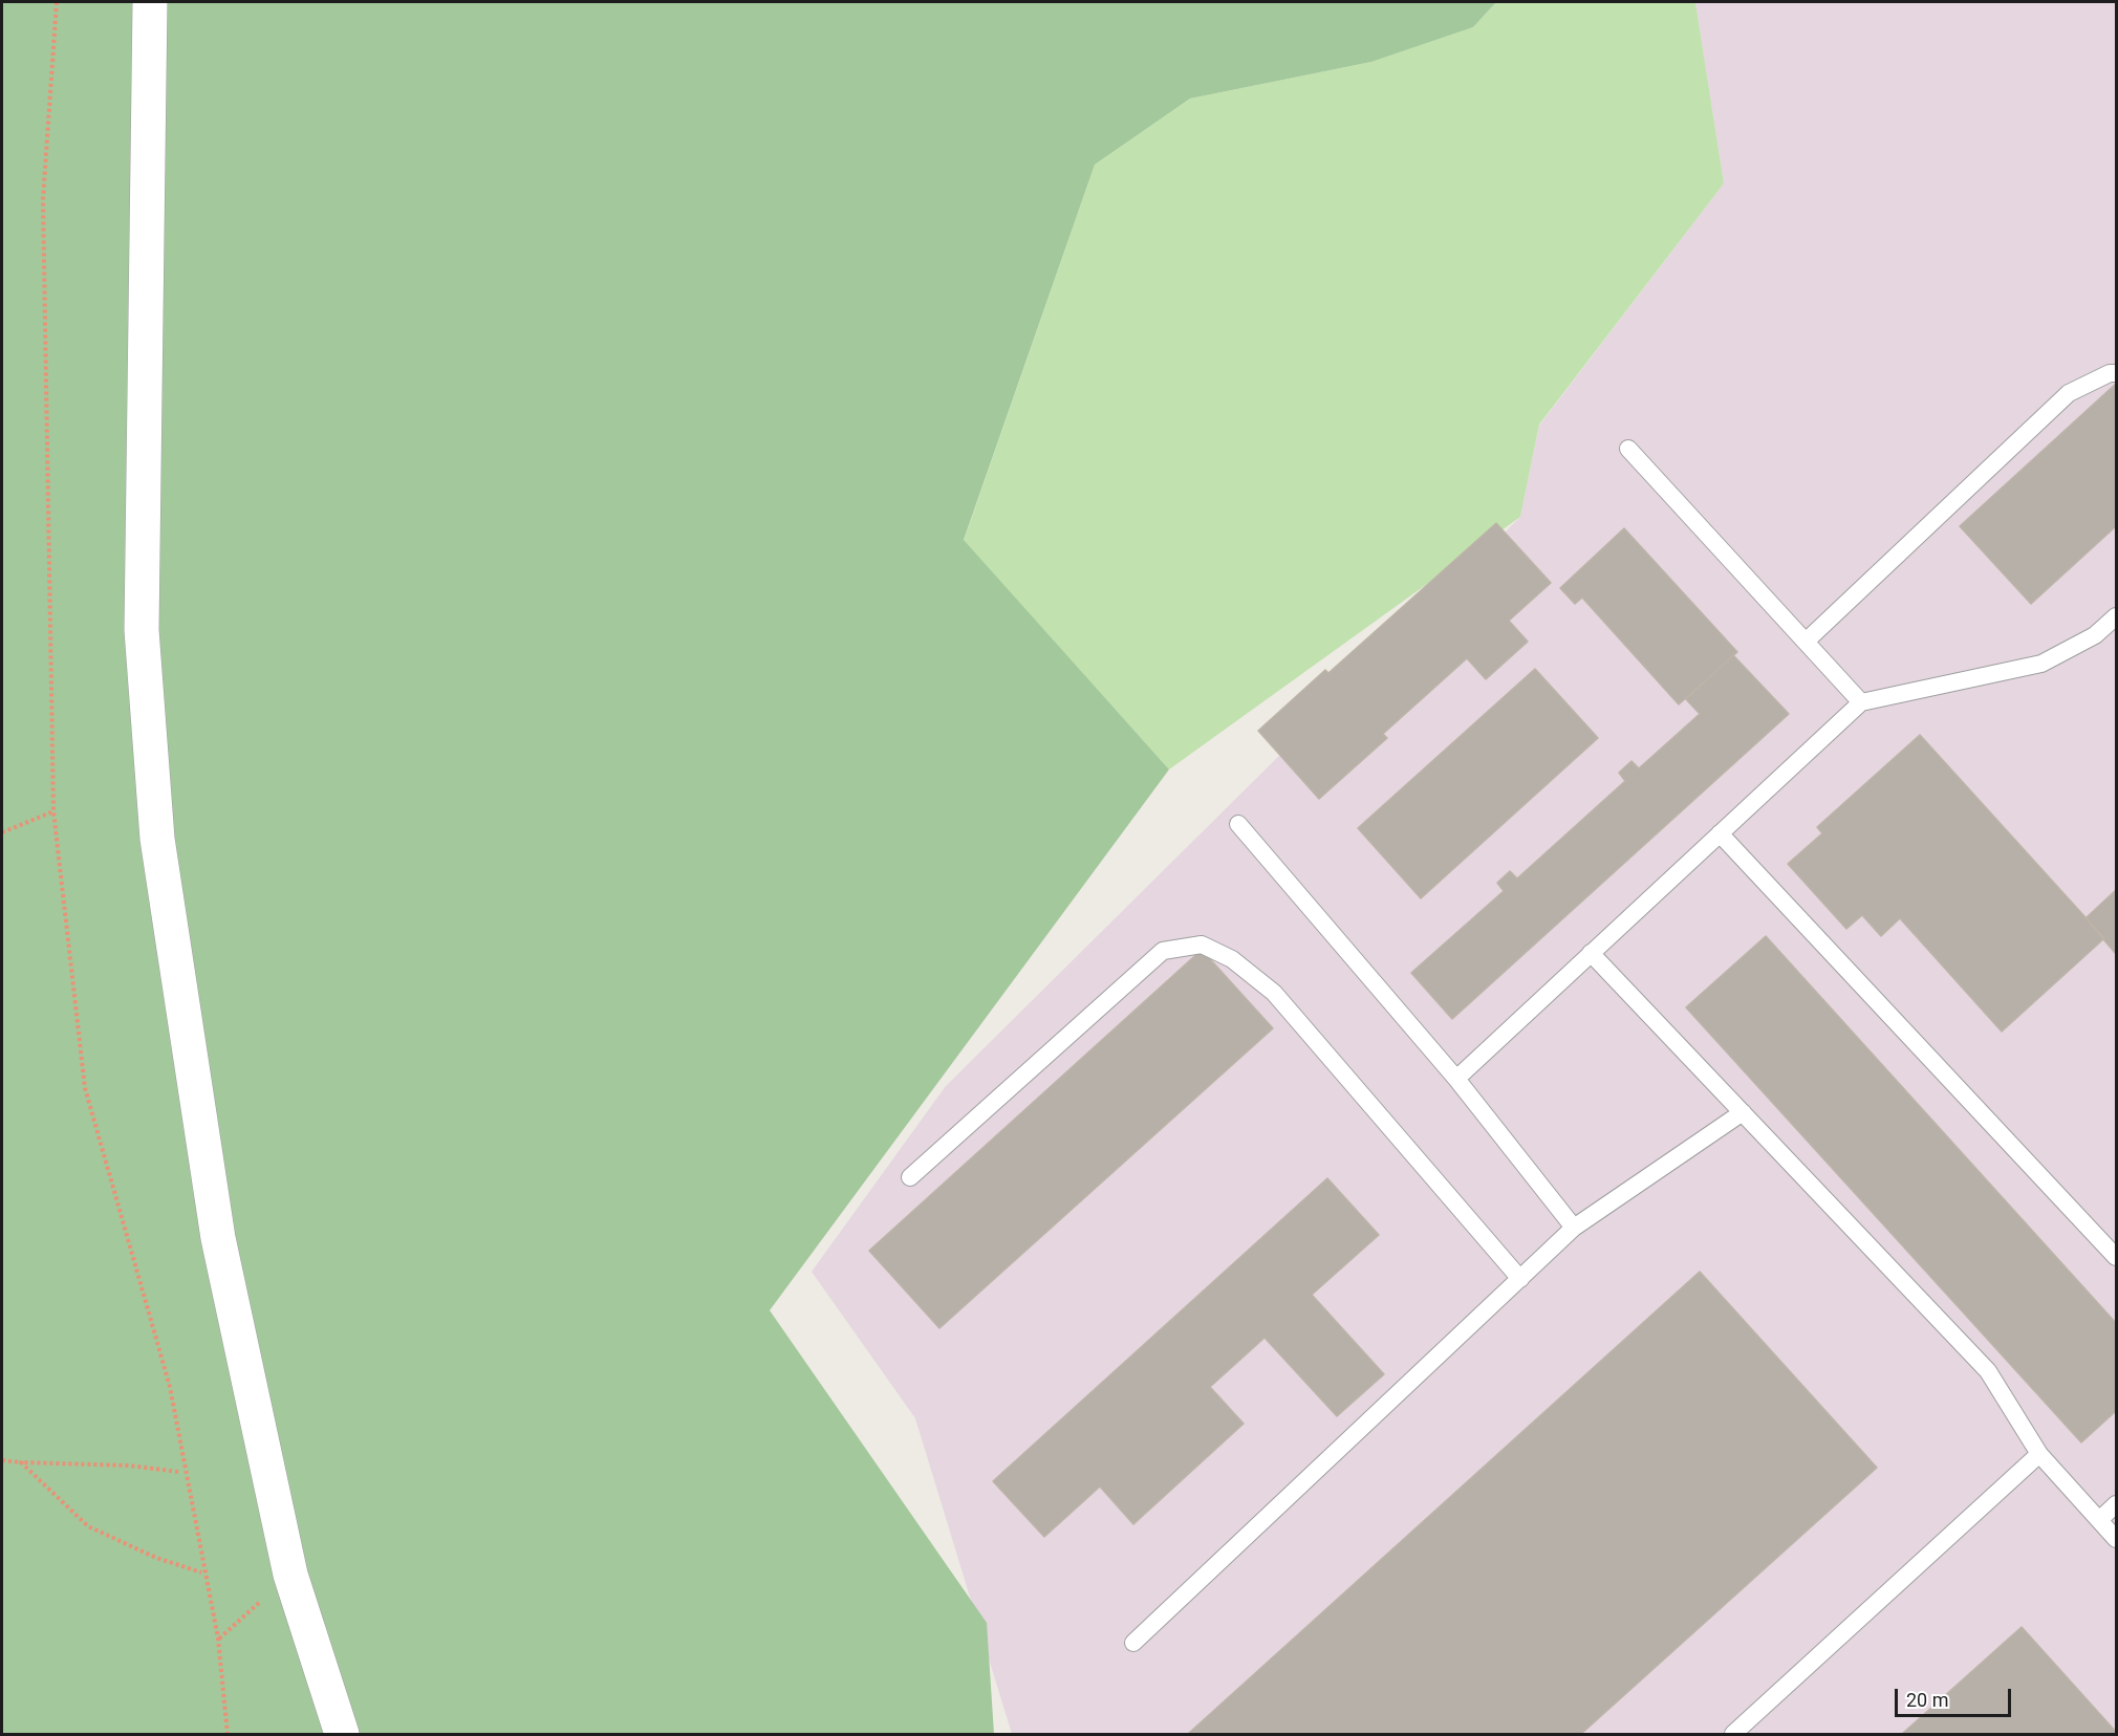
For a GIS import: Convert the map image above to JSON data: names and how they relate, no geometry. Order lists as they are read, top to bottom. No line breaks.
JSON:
{"scale_bar":"20 m"}
